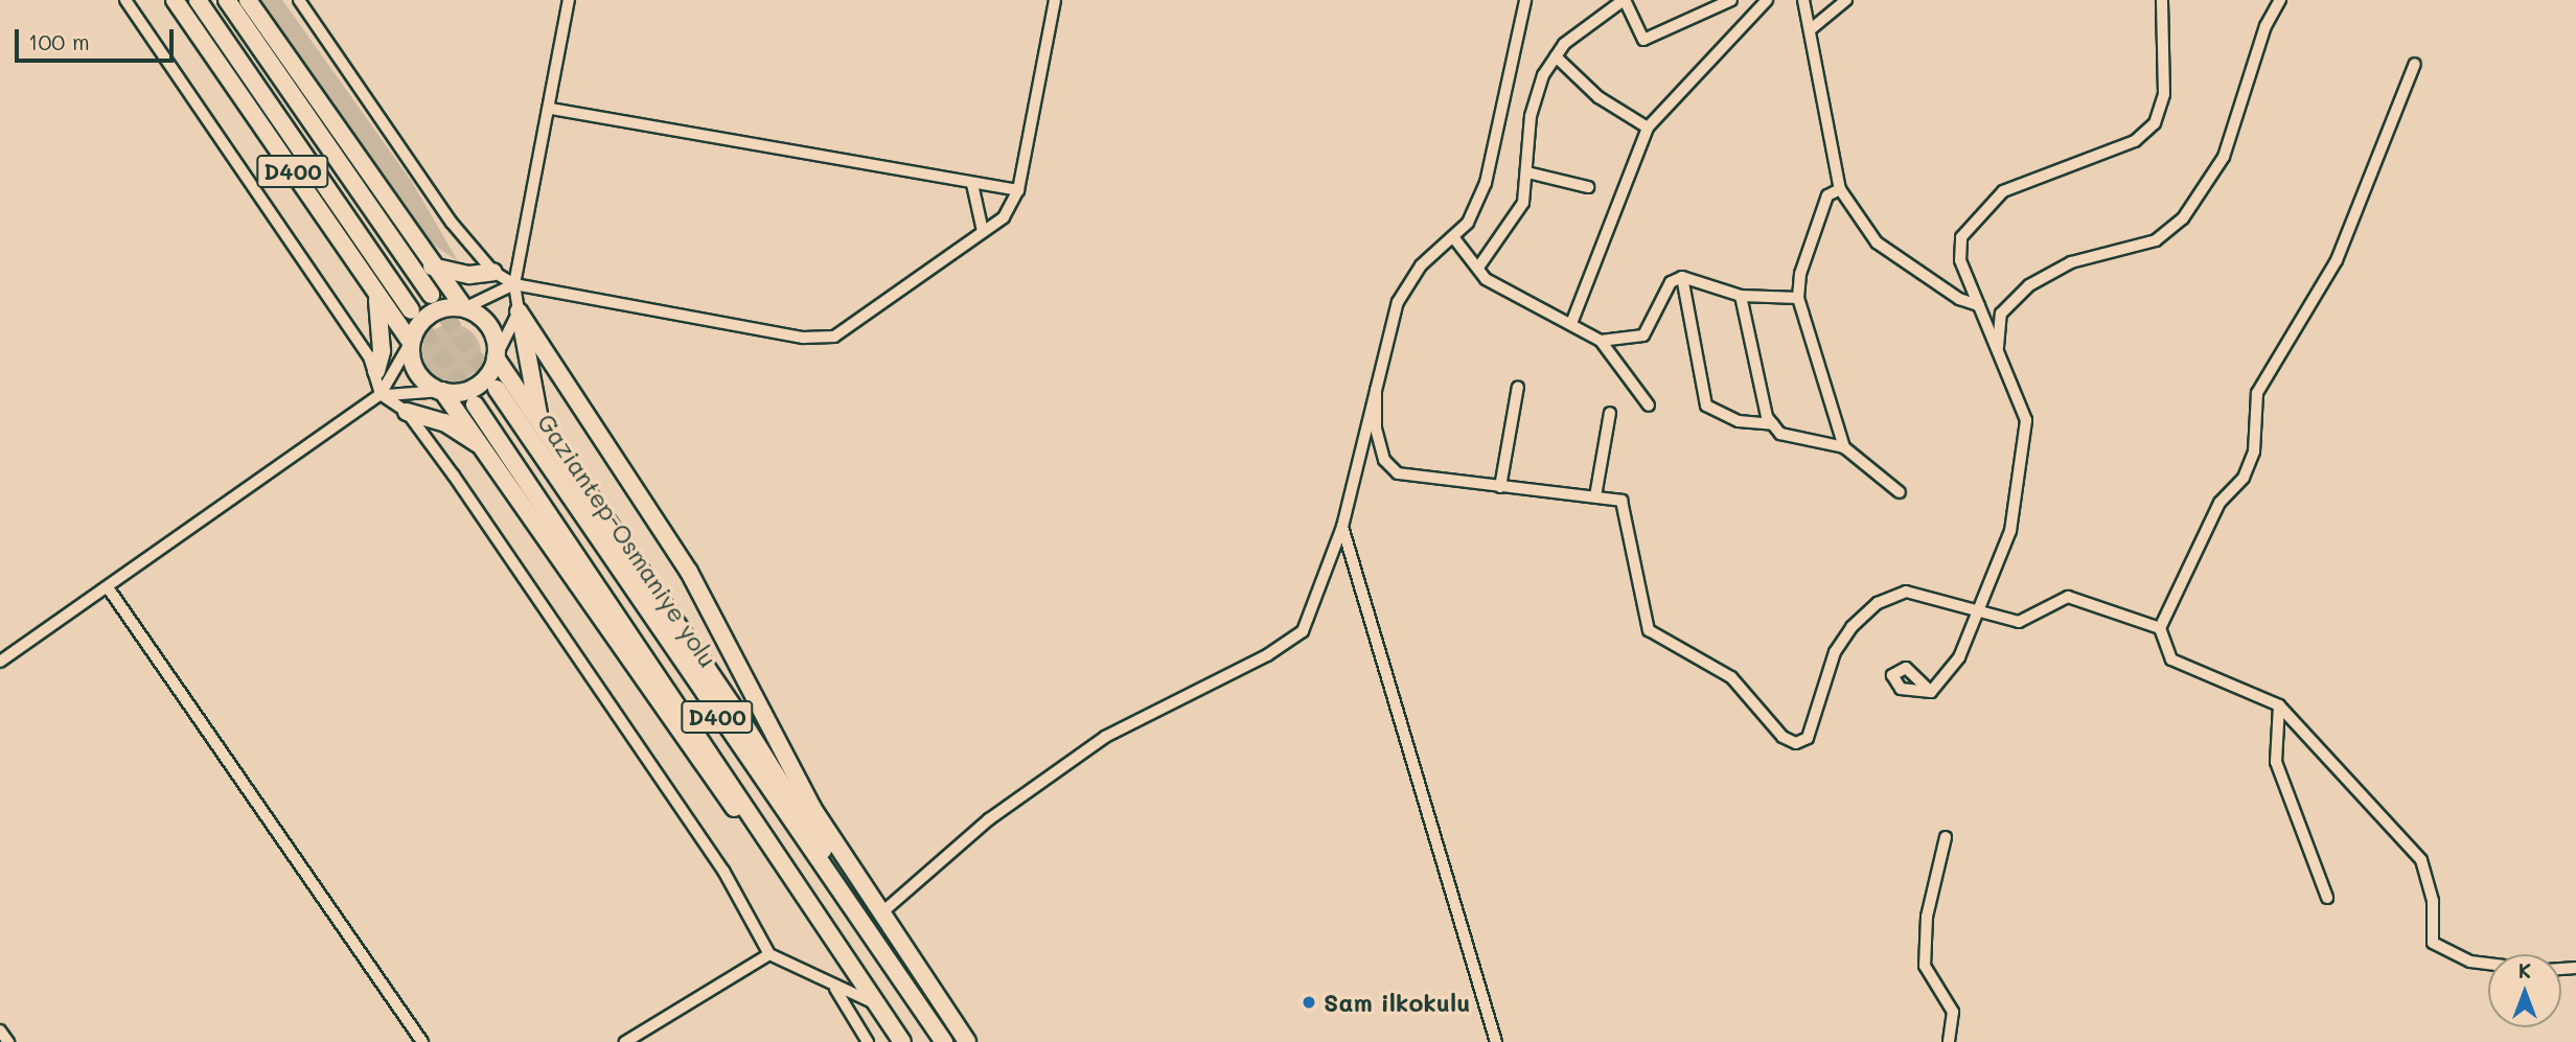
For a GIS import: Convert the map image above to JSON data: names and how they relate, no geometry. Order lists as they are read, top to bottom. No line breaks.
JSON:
{"streets":{"highway":["D400","Gaziantep-Osmaniye yolu"]},"crossings":[["D400","Gaziantep-Osmaniye yolu"]],"places":["Sam ilkokulu"],"scale_bar":"100 m","north":"top"}
